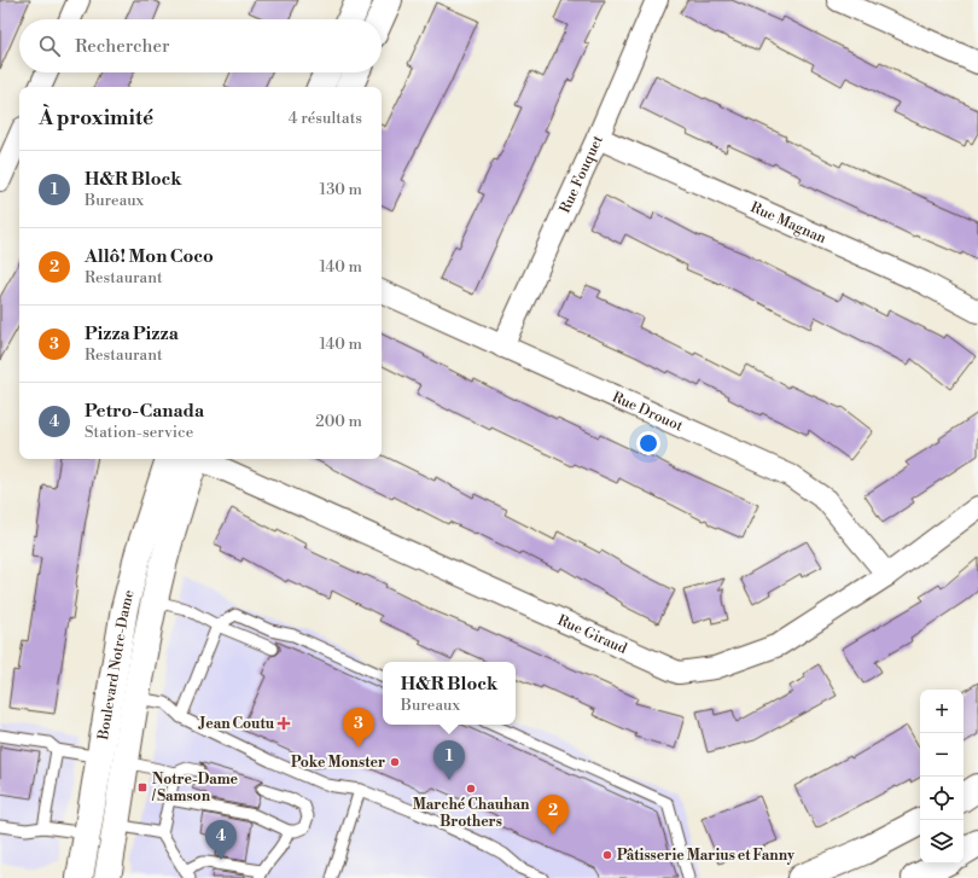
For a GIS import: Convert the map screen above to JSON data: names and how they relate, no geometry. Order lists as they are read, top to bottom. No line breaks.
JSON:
{"streets":{"street":["Rue Fouquet","Rue Magnan","Rue Drouot","Rue Giraud","Boulevard Notre-Dame"]},"crossings":[["Rue Fouquet","Rue Magnan"],["Rue Fouquet","Rue Drouot"],["Rue Drouot","Rue Giraud"]],"places":{"health":["Jean Coutu"],"other":["Poke Monster","Marché Chauhan Brothers","Pâtisserie Marius et Fanny"],"transit":["Notre-Dame / Samson"]},"page":{"search":"Rechercher","heading":["À proximité","4 résultats"],"list":[{"mark":"1","name":"H&R Block","note":"Bureaux","value":"130 m"},{"mark":"2","name":"Allô! Mon Coco","note":"Restaurant","value":"140 m"},{"mark":"3","name":"Pizza Pizza","note":"Restaurant","value":"140 m"},{"mark":"4","name":"Petro-Canada","note":"Station-service","value":"200 m"}],"popup":["H&R Block","Bureaux"],"map_buttons":["+","−"],"pins":["3","1","2","4"]}}
